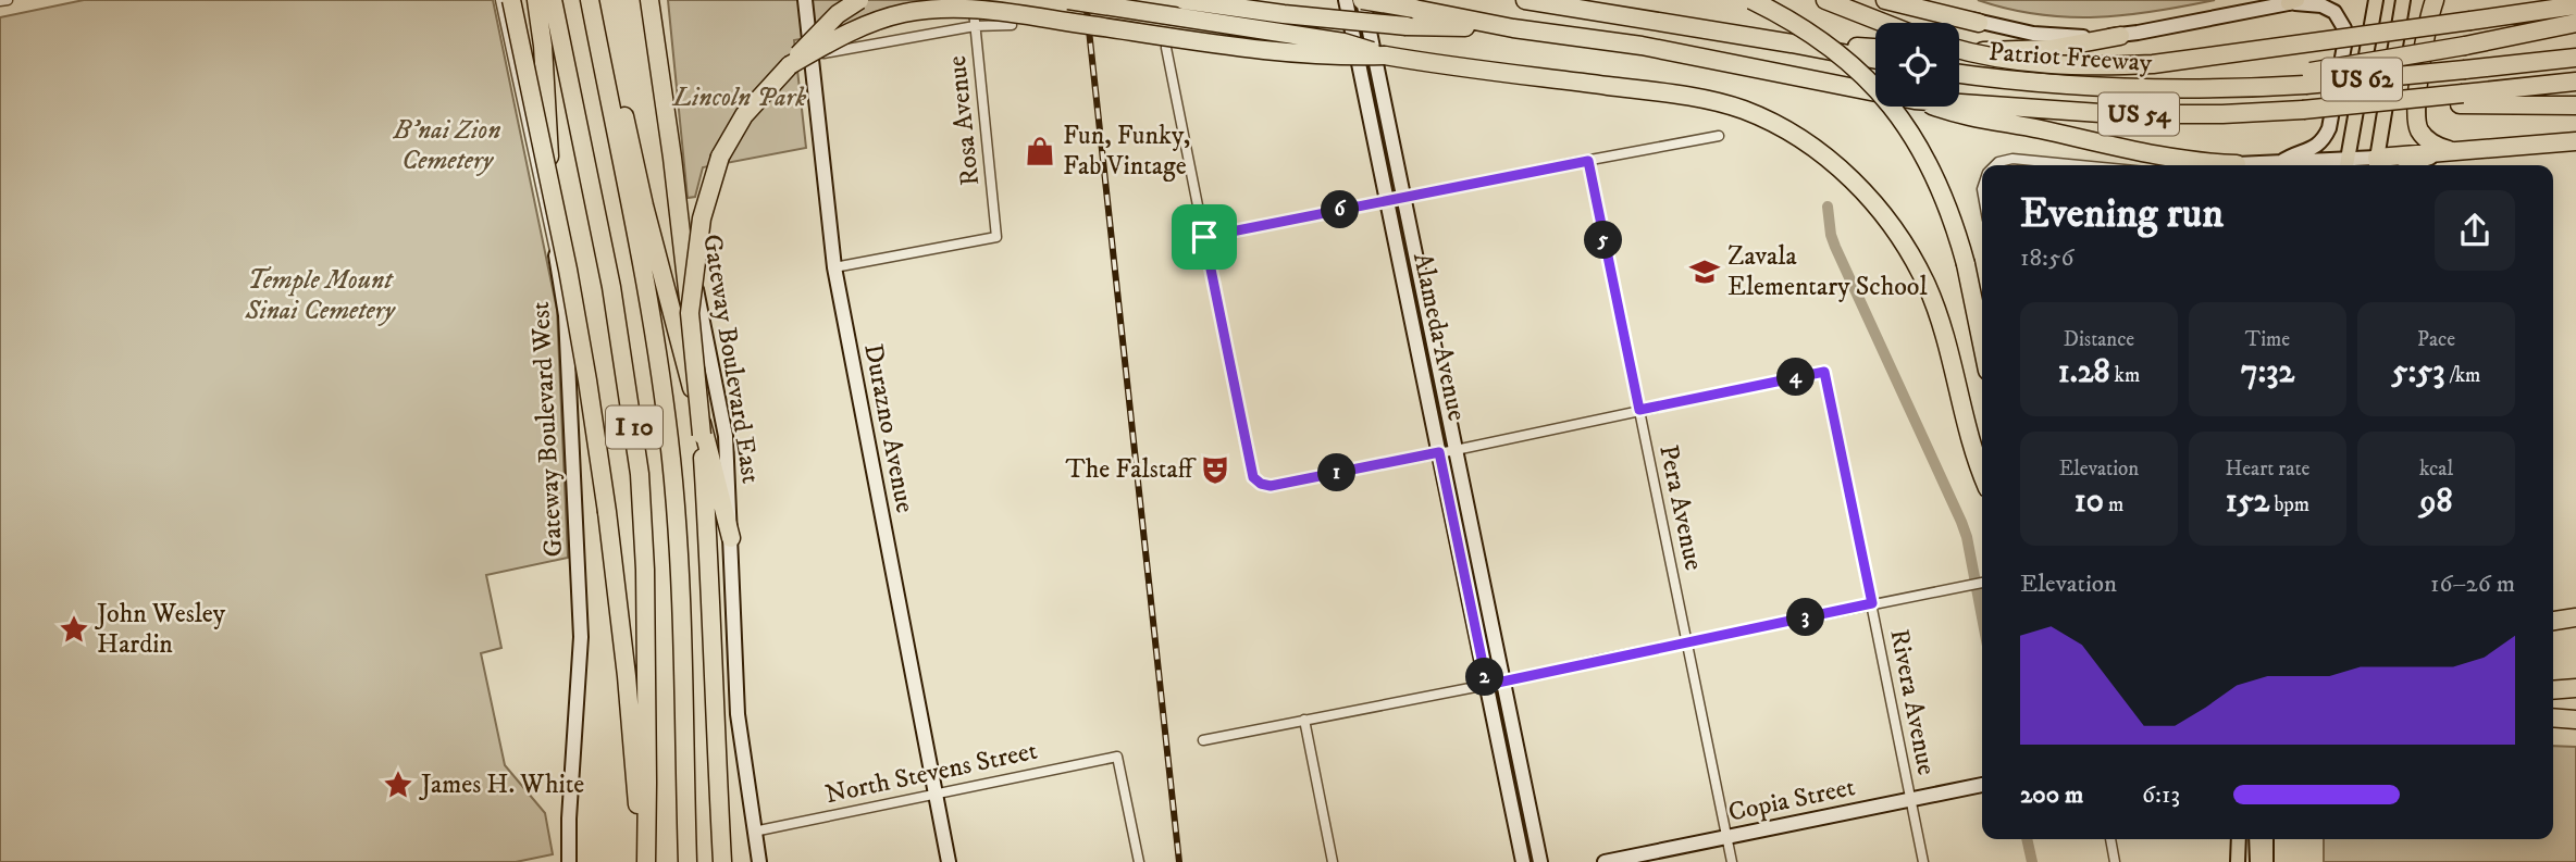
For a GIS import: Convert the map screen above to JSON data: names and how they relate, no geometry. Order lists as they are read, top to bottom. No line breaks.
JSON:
{"streets":{"highway":["Patriot Freeway","US 54","I 10"],"main road":["US 62","Alameda Avenue","Gateway Boulevard East","Durazno Avenue","Gateway Boulevard West","Copia Street"],"street":["Rosa Avenue","Pera Avenue","Rivera Avenue","North Stevens Street"]},"crossings":[["Patriot Freeway","Alameda Avenue"],["Rosa Avenue","Durazno Avenue"],["Gateway Boulevard East","North Stevens Street"],["Durazno Avenue","North Stevens Street"],["Pera Avenue","Rivera Avenue"],["Pera Avenue","Copia Street"],["Rivera Avenue","Copia Street"]],"parks":["Lincoln Park","B'nai Zion Cemetery","Temple Mount Sinai Cemetery"],"places":{"shop":["Fun, Funky, Fab Vintage"],"school or university":["Zavala Elementary School"],"theatre":["The Falstaff"],"place":["John Wesley Hardin","James H. White"]},"page":{"heading":["Evening run","18:56"],"pins":["6","5","4","1","3","2"],"stats":[["Distance","1.28 km"],["Time","7:32"],["Pace","5:53 /km"],["Elevation","10 m"],["Heart rate","152 bpm"],["kcal","98"]],"chart":["Elevation","16–26 m"],"list":[{"name":"200 m","note":"6:13"}]}}
